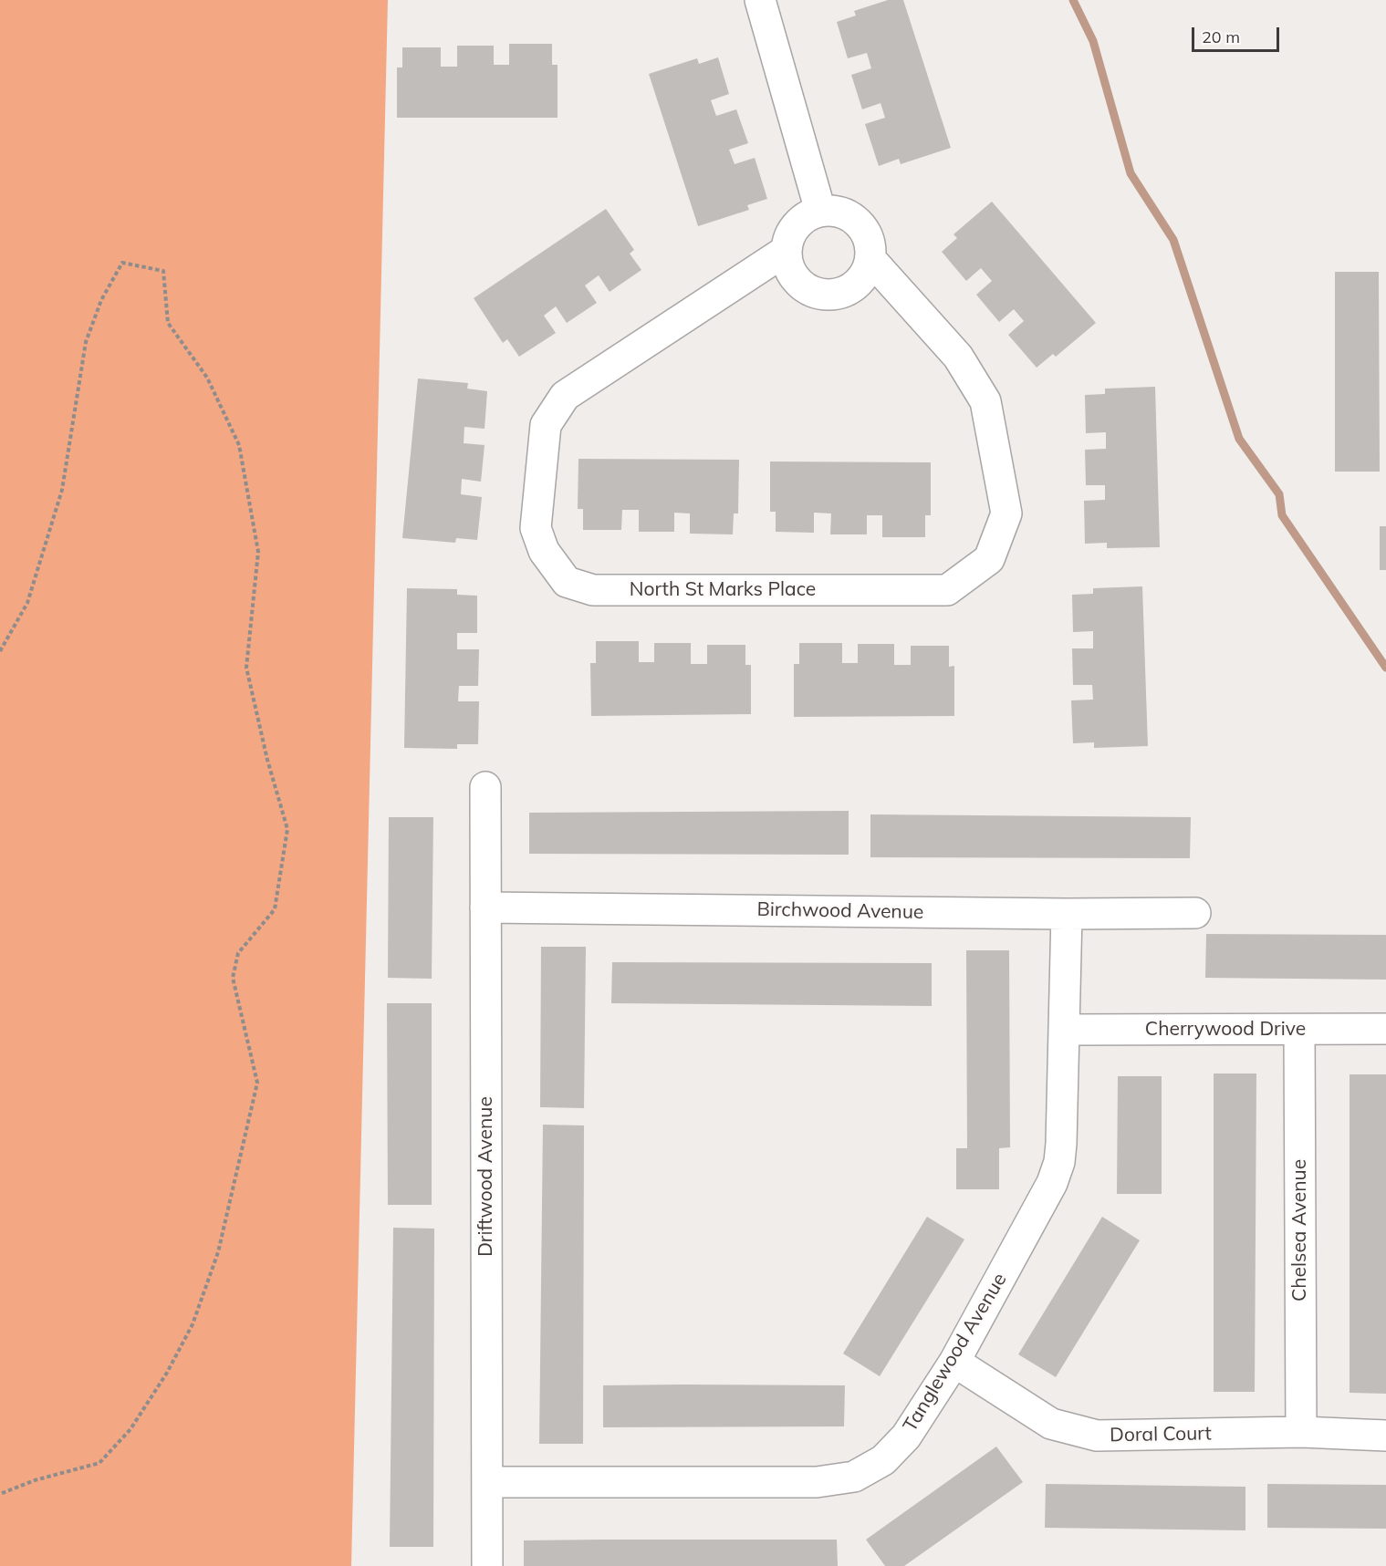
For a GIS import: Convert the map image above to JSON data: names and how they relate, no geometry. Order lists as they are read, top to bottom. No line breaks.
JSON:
{"streets":{"street":["North St Marks Place","Birchwood Avenue","Cherrywood Drive","Driftwood Avenue","Chelsea Avenue","Tanglewood Avenue","Doral Court"]},"crossings":[["Birchwood Avenue","Driftwood Avenue"],["Birchwood Avenue","Tanglewood Avenue"],["Cherrywood Drive","Chelsea Avenue"],["Cherrywood Drive","Tanglewood Avenue"],["Driftwood Avenue","Tanglewood Avenue"],["Chelsea Avenue","Doral Court"],["Tanglewood Avenue","Doral Court"]],"scale_bar":"20 m"}
